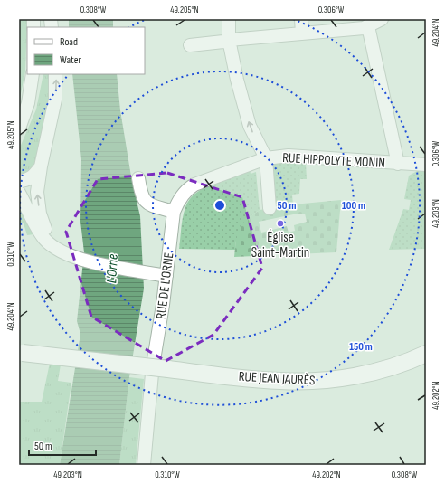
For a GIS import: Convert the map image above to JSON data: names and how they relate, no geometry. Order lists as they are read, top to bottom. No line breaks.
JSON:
{"streets":{"main road":["RUE JEAN JAURÈS"],"street":["RUE HIPPOLYTE MONIN","RUE DE L'ORNE"]},"crossings":[["RUE HIPPOLYTE MONIN","RUE DE L'ORNE"]],"water":["L'Orne"],"places":["Église Saint-Martin"],"legend":["Road","Water"],"scale_bar":"50 m","coordinates":["0.308°W","49.205°N","0.306°W","49.204°N","49.203°N","0.310°W","49.202°N"],"rings":["50 m","100 m","150 m"]}
